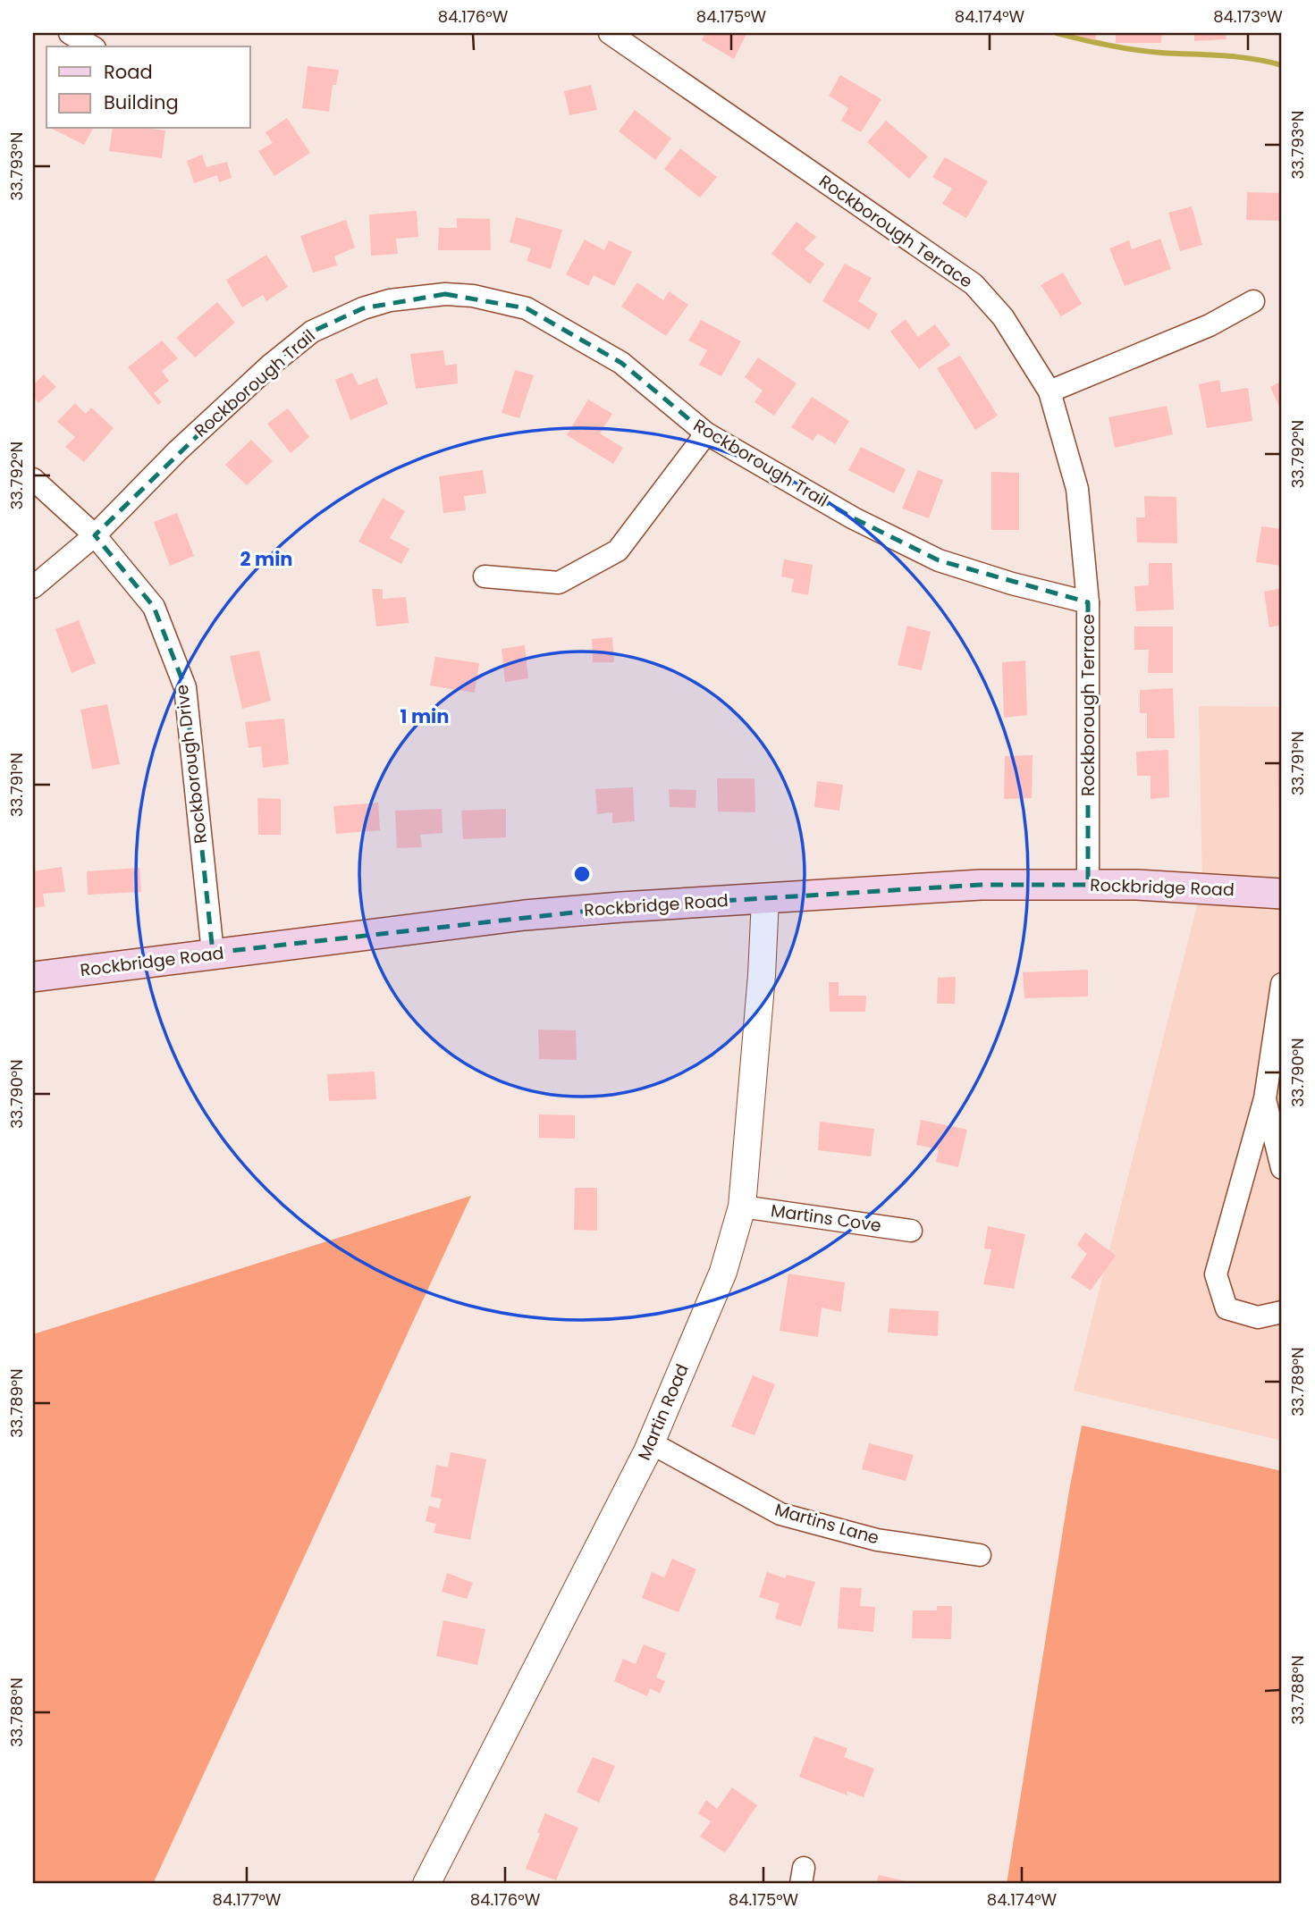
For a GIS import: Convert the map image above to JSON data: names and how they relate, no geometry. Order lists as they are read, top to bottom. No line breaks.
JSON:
{"streets":{"main road":["Rockbridge Road"],"street":["Rockborough Terrace","Rockborough Trail","Rockborough Drive","Martins Cove","Martin Road","Martins Lane"]},"crossings":[["Rockborough Terrace","Rockborough Trail"],["Rockborough Terrace","Rockbridge Road"],["Rockborough Trail","Rockborough Drive"],["Rockborough Drive","Rockbridge Road"],["Rockbridge Road","Martin Road"],["Martins Cove","Martin Road"],["Martin Road","Martins Lane"]],"legend":["Road","Building"],"coordinates":["84.176°W","84.175°W","84.174°W","84.173°W","33.793°N","33.792°N","33.791°N","33.790°N","33.789°N","33.788°N","84.177°W"],"rings":["2 min","1 min"]}
